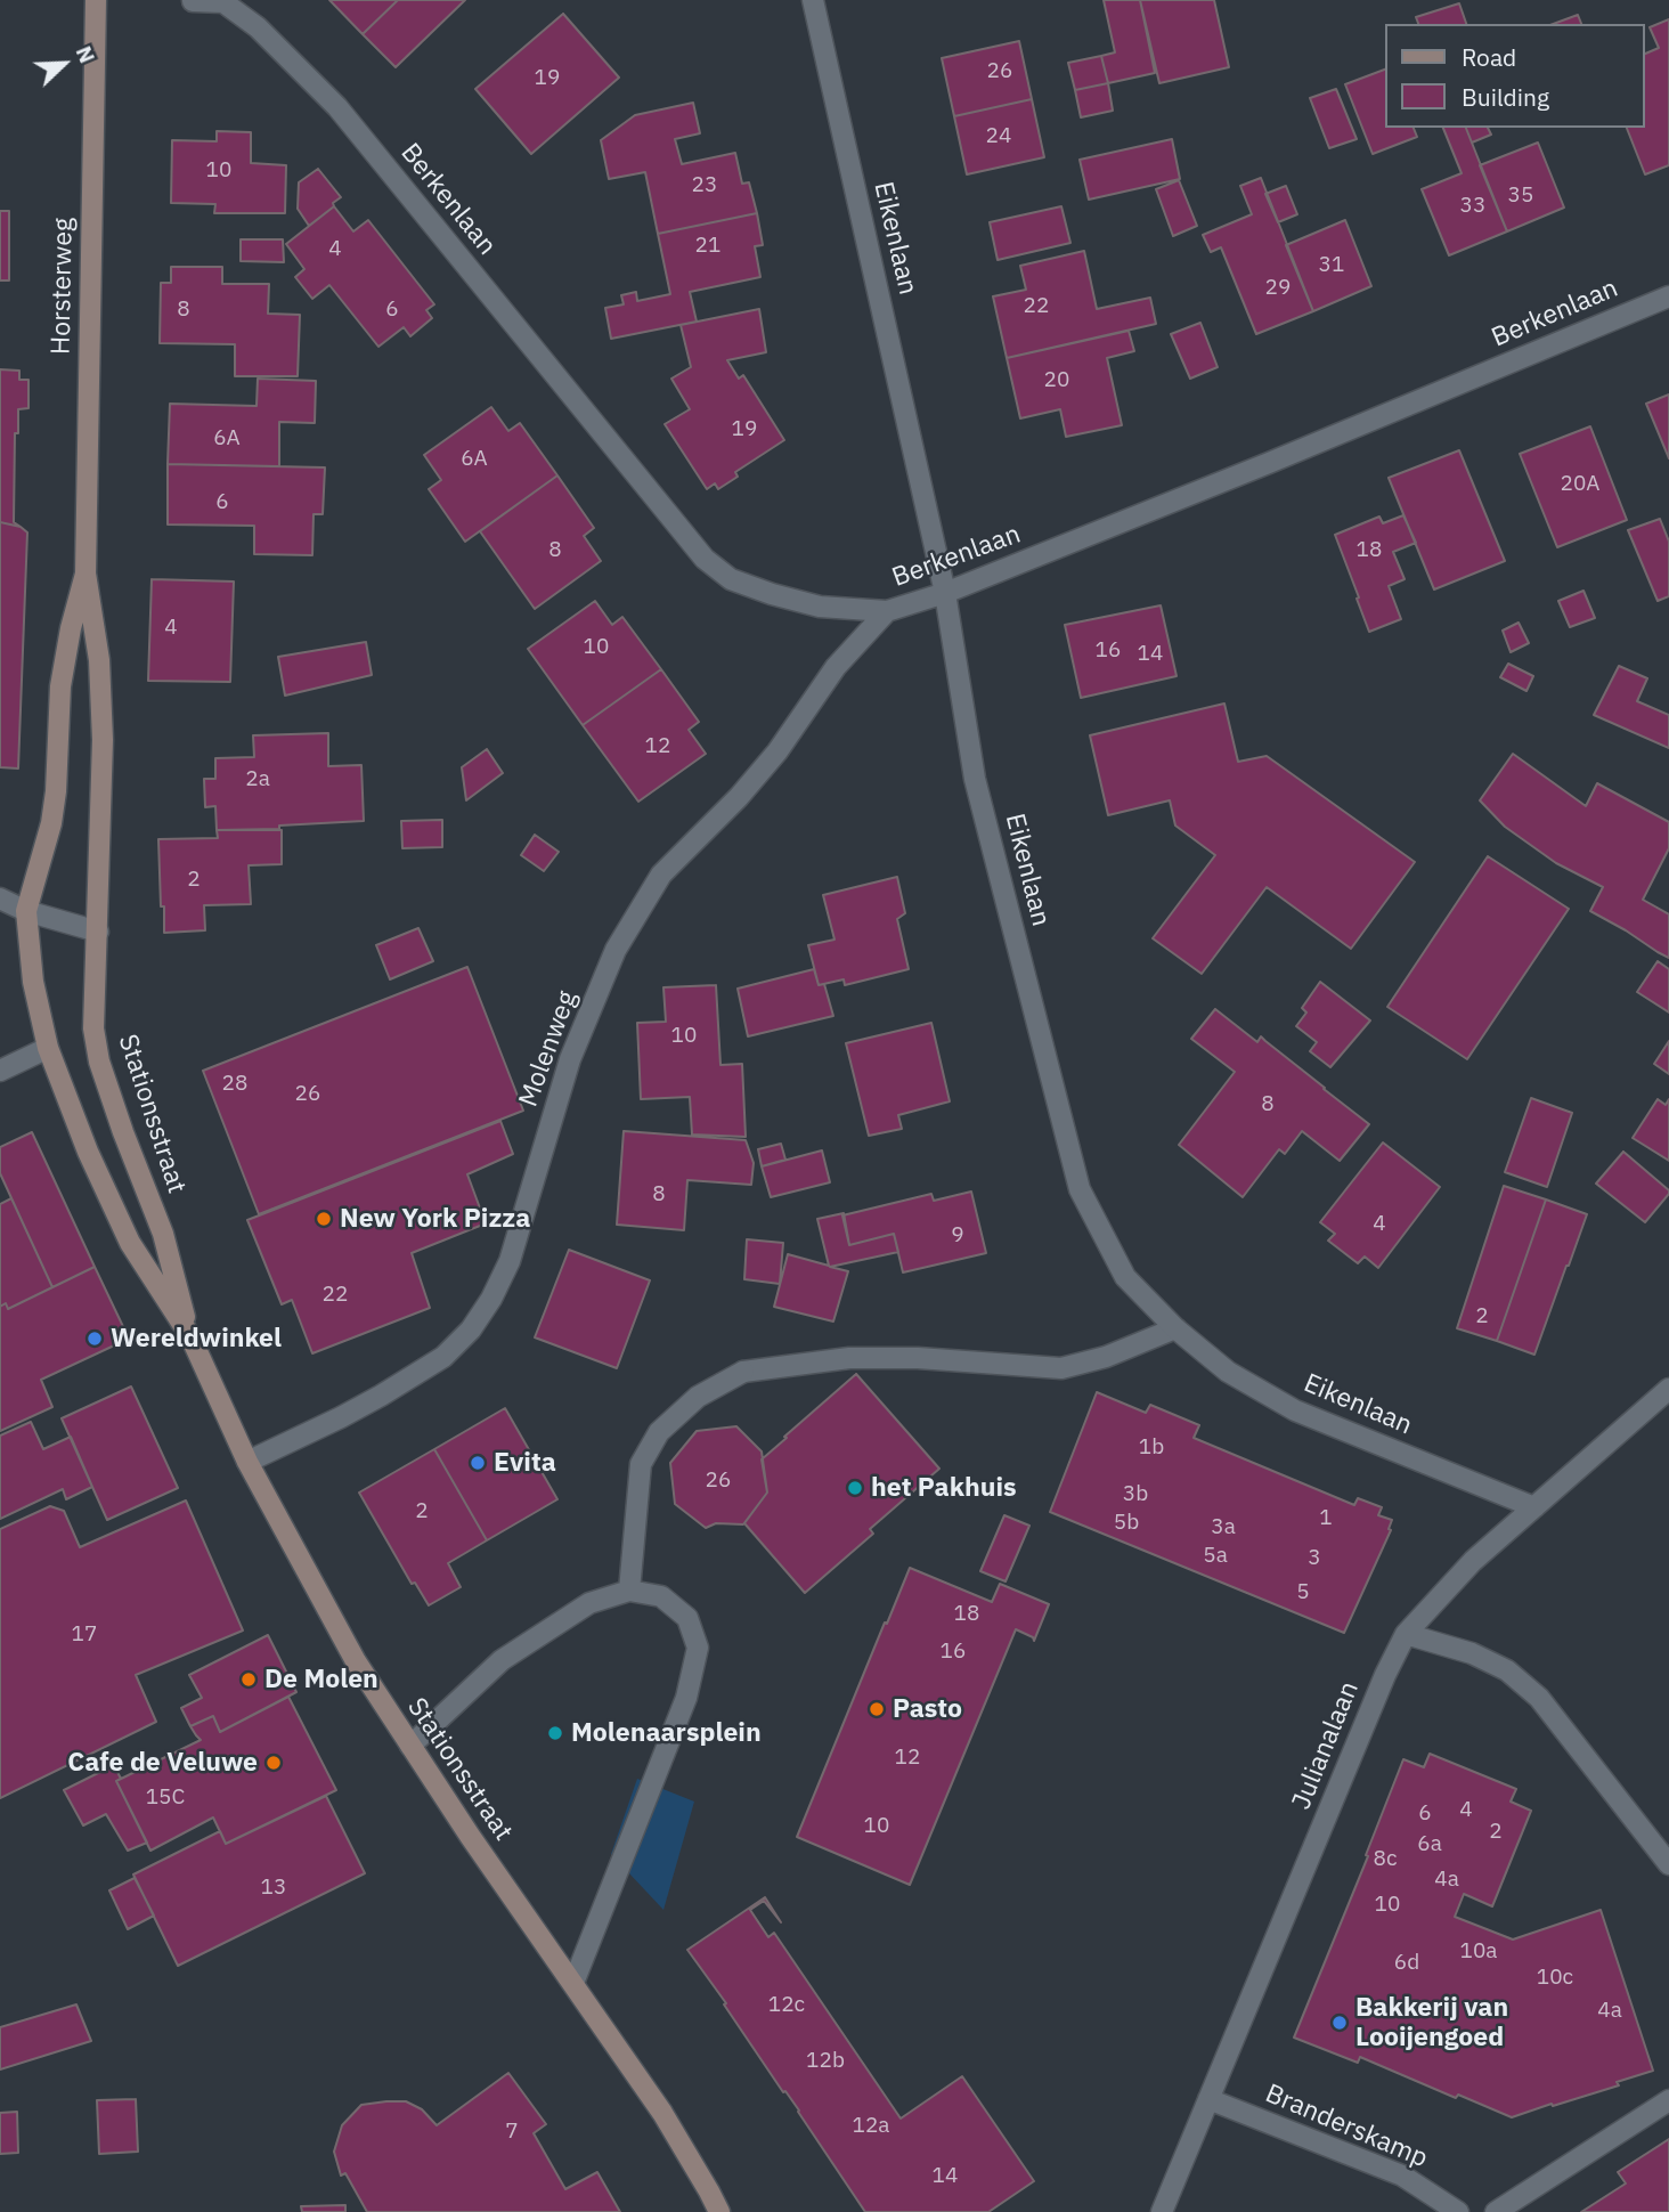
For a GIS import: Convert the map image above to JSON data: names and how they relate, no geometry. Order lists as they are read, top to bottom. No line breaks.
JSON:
{"streets":{"main road":["Horsterweg","Stationsstraat"],"street":["Berkenlaan","Eikenlaan","Molenweg","Julianalaan","Branderskamp"]},"crossings":[["Berkenlaan","Eikenlaan"],["Berkenlaan","Molenweg"],["Eikenlaan","Julianalaan"],["Horsterweg","Stationsstraat"],["Molenweg","Stationsstraat"],["Julianalaan","Branderskamp"]],"places":["New York Pizza","Wereldwinkel","Evita","het Pakhuis","De Molen","Pasto","Molenaarsplein","Cafe de Veluwe","Bakkerij van Looijengoed"],"house_numbers":["26","19","24","10","23","35","33","21","4","31","29","22","8","6","20","19","6A","6A","20A","6","8","18","4","10","16","14","12","2a","2","10","28","26","8","8","4","9","22","2","1b","26","3b","2","1","5b","3a","5a","3","5","18","17","16","12","15C","4","6","10","2","6a","8c","4a","13","10","10a","6d","10c","12c","4a","12b","12a","7","14"],"legend":["Road","Building"],"north":"top right"}
